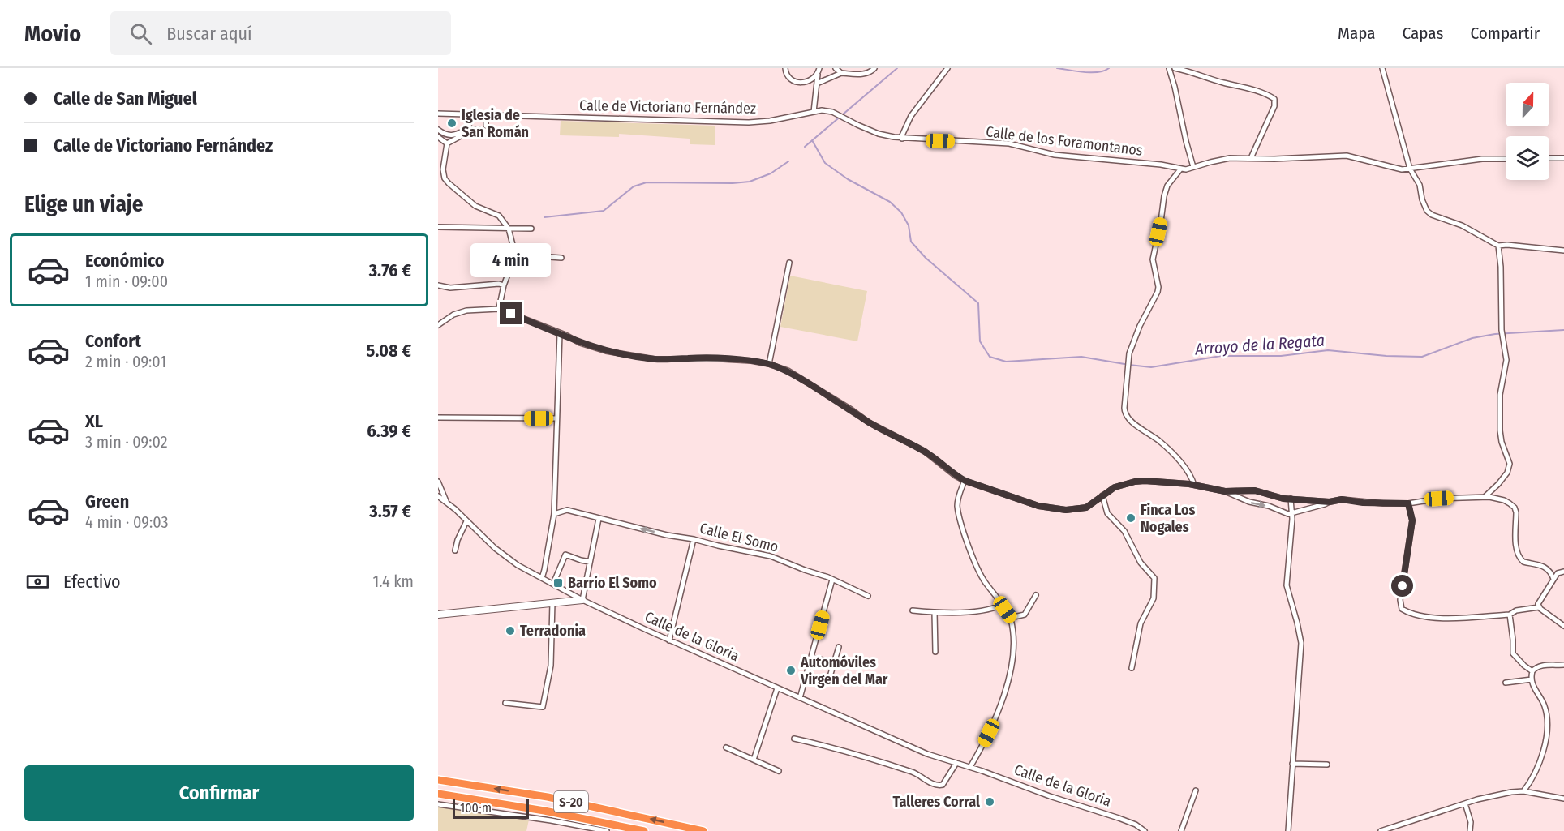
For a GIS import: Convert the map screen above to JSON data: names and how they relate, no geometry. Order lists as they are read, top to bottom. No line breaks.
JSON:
{"streets":{"highway":["S-20"],"street":["Calle de Victoriano Fernández","Calle de los Foramontanos","Calle El Somo","Calle de la Gloria"]},"crossings":[["Calle de Victoriano Fernández","Calle de los Foramontanos"]],"water":["Arroyo de la Regata"],"places":{"other":["Iglesia de San Román","Finca Los Nogales","Terradonia","Automóviles Virgen del Mar","Talleres Corral"],"transit":["Barrio El Somo"]},"scale_bar":"100 m","north":"top","page":{"header":"Movio","search":"Buscar aquí","nav":["Mapa","Capas","Compartir"],"banner":["Calle de San Miguel","Calle de Victoriano Fernández"],"heading":"Elige un viaje","list":[{"name":"Económico","note":"1 min · 09:00","value":"3.76 €"},{"name":"Confort","note":"2 min · 09:01","value":"5.08 €"},{"name":"XL","note":"3 min · 09:02","value":"6.39 €"},{"name":"Green","note":"4 min · 09:03","value":"3.57 €"}],"bubble":"4 min","pay":["Efectivo","1.4 km"],"buttons":"Confirmar","scale":"100 m"}}
